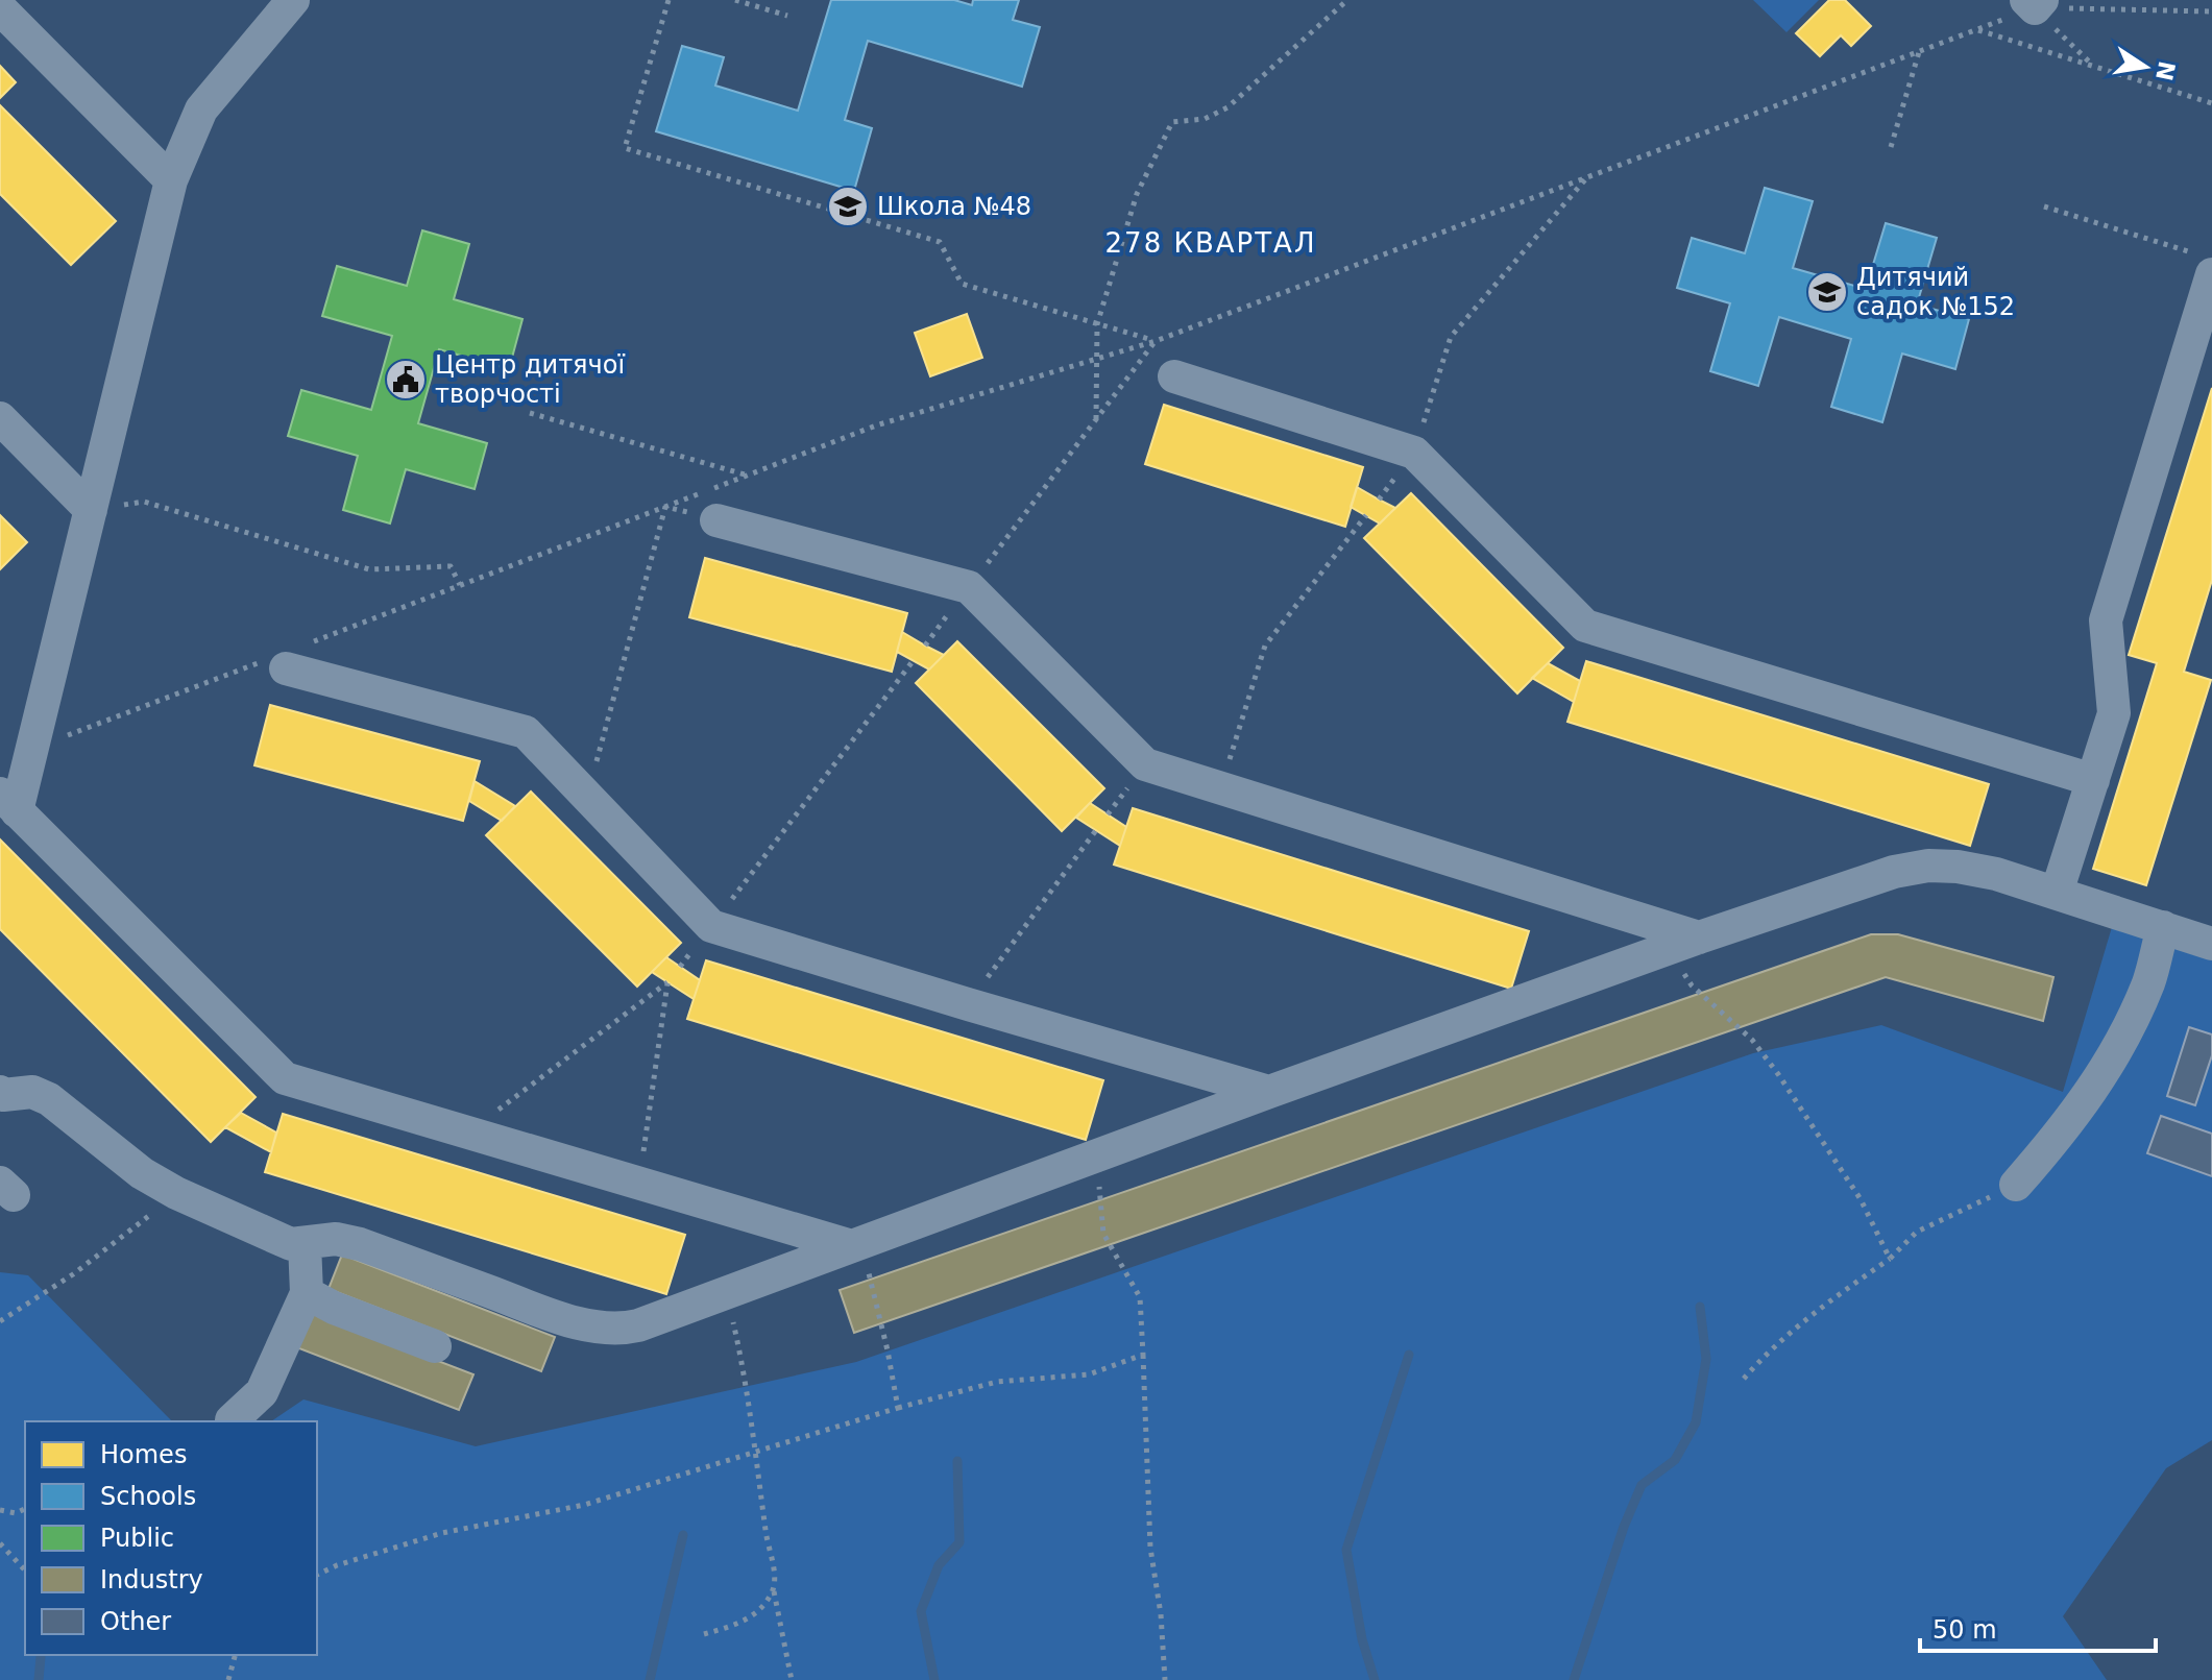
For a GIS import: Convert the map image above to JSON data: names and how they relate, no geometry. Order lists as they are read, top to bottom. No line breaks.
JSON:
{"districts":["278 КВАРТАЛ"],"places":{"school or university":["Школа №48","Дитячий садок №152"],"public building":["Центр дитячої творчості"]},"legend":["Homes","Schools","Public","Industry","Other"],"scale_bar":"50 m","north":"right"}
